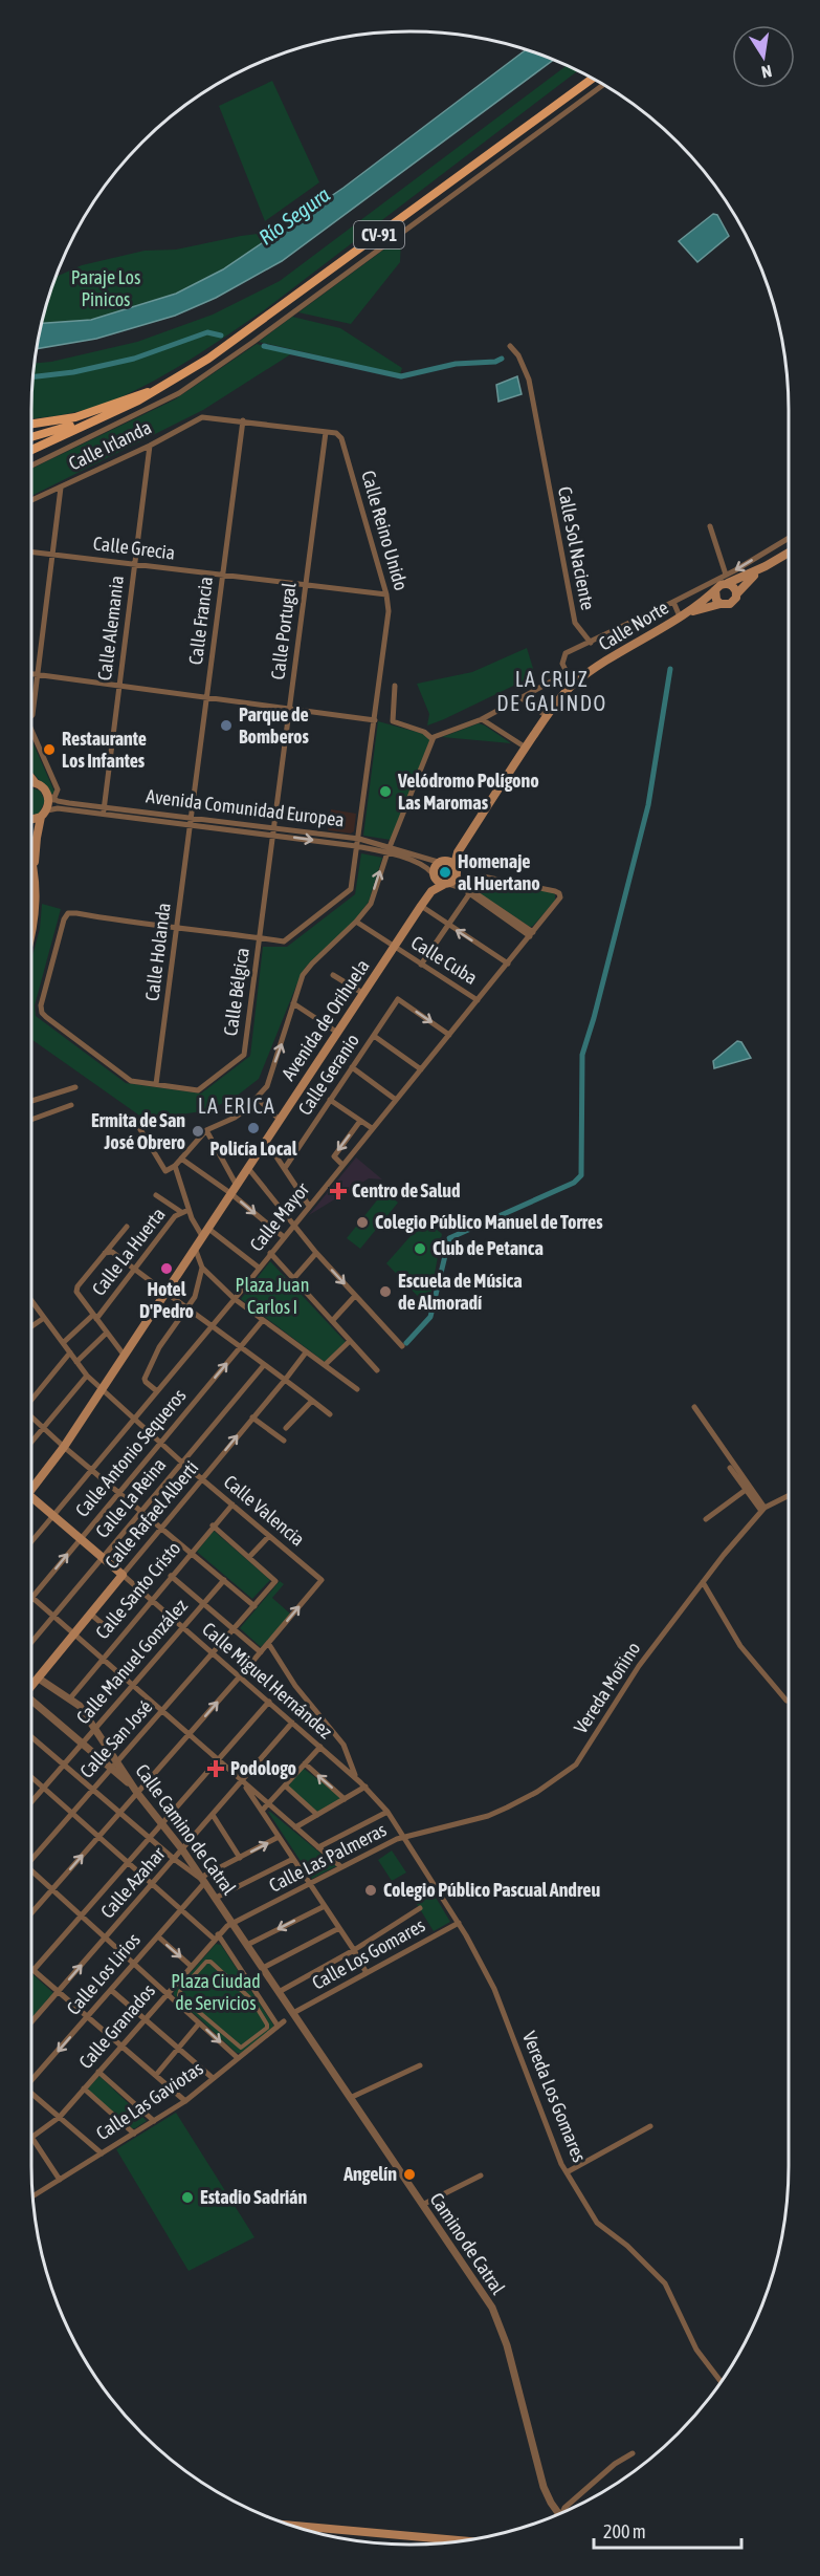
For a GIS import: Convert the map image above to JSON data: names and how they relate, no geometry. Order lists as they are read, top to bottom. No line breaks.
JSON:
{"streets":{"main road":["CV-91","Calle Norte","Avenida de Orihuela","Calle Rafael Alberti","Calle Miguel Hernández"],"street":["Calle Irlanda","Calle Reino Unido","Calle Grecia","Calle Sol Naciente","Calle Francia","Calle Alemania","Calle Portugal","Avenida Comunidad Europea","Calle Holanda","Calle Cuba","Calle Bélgica","Calle Geranio","Calle Mayor","Calle La Huerta","Calle Antonio Sequeros","Calle La Reina","Calle Valencia","Calle Santo Cristo","Calle Manuel González","Vereda Moñino","Calle San José","Calle Camino de Catral","Calle Las Palmeras","Calle Azahar","Calle Los Gomares","Calle Los Lirios","Calle Granados","Vereda Los Gomares","Calle Las Gaviotas","Camino de Catral"]},"crossings":[["Calle Irlanda","Calle Francia"],["Calle Irlanda","Calle Alemania"],["Calle Reino Unido","Calle Grecia"],["Calle Reino Unido","Calle Portugal"],["Calle Reino Unido","Avenida Comunidad Europea"],["Calle Reino Unido","Calle Holanda"],["Calle Reino Unido","Calle Bélgica"],["Calle Grecia","Calle Francia"],["Calle Grecia","Calle Alemania"],["Calle Grecia","Calle Portugal"],["Calle Francia","Avenida Comunidad Europea"],["Calle Francia","Calle Holanda"],["Calle Alemania","Avenida Comunidad Europea"],["Calle Portugal","Avenida Comunidad Europea"],["Calle Portugal","Calle Bélgica"],["Avenida Comunidad Europea","Calle Holanda"],["Avenida Comunidad Europea","Calle Bélgica"],["Avenida Comunidad Europea","Avenida de Orihuela"],["Calle Holanda","Calle Bélgica"],["Calle Cuba","Avenida de Orihuela"],["Calle Cuba","Calle Mayor"],["Avenida de Orihuela","Calle Valencia"],["Calle Geranio","Calle Mayor"],["Calle Mayor","Calle Valencia"],["Calle Mayor","Calle Miguel Hernández"],["Calle La Huerta","Calle Valencia"],["Calle Antonio Sequeros","Calle Valencia"],["Calle Antonio Sequeros","Calle Miguel Hernández"],["Calle La Reina","Calle Valencia"],["Calle La Reina","Calle Miguel Hernández"],["Calle Valencia","Calle Rafael Alberti"],["Calle Valencia","Calle Santo Cristo"],["Calle Rafael Alberti","Calle Miguel Hernández"],["Calle Rafael Alberti","Calle Camino de Catral"],["Calle Santo Cristo","Calle Miguel Hernández"],["Calle Santo Cristo","Calle Camino de Catral"],["Calle Manuel González","Calle Miguel Hernández"],["Calle Manuel González","Calle Camino de Catral"],["Calle Miguel Hernández","Vereda Moñino"],["Calle Miguel Hernández","Calle San José"],["Calle Miguel Hernández","Calle Las Palmeras"],["Calle Miguel Hernández","Calle Azahar"],["Calle Miguel Hernández","Calle Los Gomares"],["Calle Miguel Hernández","Vereda Los Gomares"],["Vereda Moñino","Calle Las Palmeras"],["Calle San José","Calle Camino de Catral"],["Calle Camino de Catral","Calle Las Palmeras"],["Calle Camino de Catral","Calle Azahar"],["Calle Camino de Catral","Calle Los Gomares"],["Calle Camino de Catral","Calle Los Lirios"],["Calle Camino de Catral","Calle Granados"],["Calle Camino de Catral","Camino de Catral"],["Calle Las Palmeras","Calle Granados"],["Calle Los Gomares","Vereda Los Gomares"],["Calle Los Gomares","Camino de Catral"]],"one_way":["Calle Antonio Sequeros"],"districts":["LA CRUZ DE GALINDO","LA ERICA"],"water":["Río Segura"],"parks":["Paraje Los Pinicos","Plaza Juan Carlos I","Plaza Ciudad de Servicios"],"places":{"other":["Parque de Bomberos","Restaurante Los Infantes","Velódromo Polígono Las Maromas","Homenaje al Huertano","Policía Local","Ermita de San José Obrero","Colegio Público Manuel de Torres","Club de Petanca","Hotel D'Pedro","Escuela de Música de Almoradí","Colegio Público Pascual Andreu","Angelín","Estadio Sadrián"],"health":["Centro de Salud","Podologo"]},"scale_bar":"200 m","north":"bottom"}
